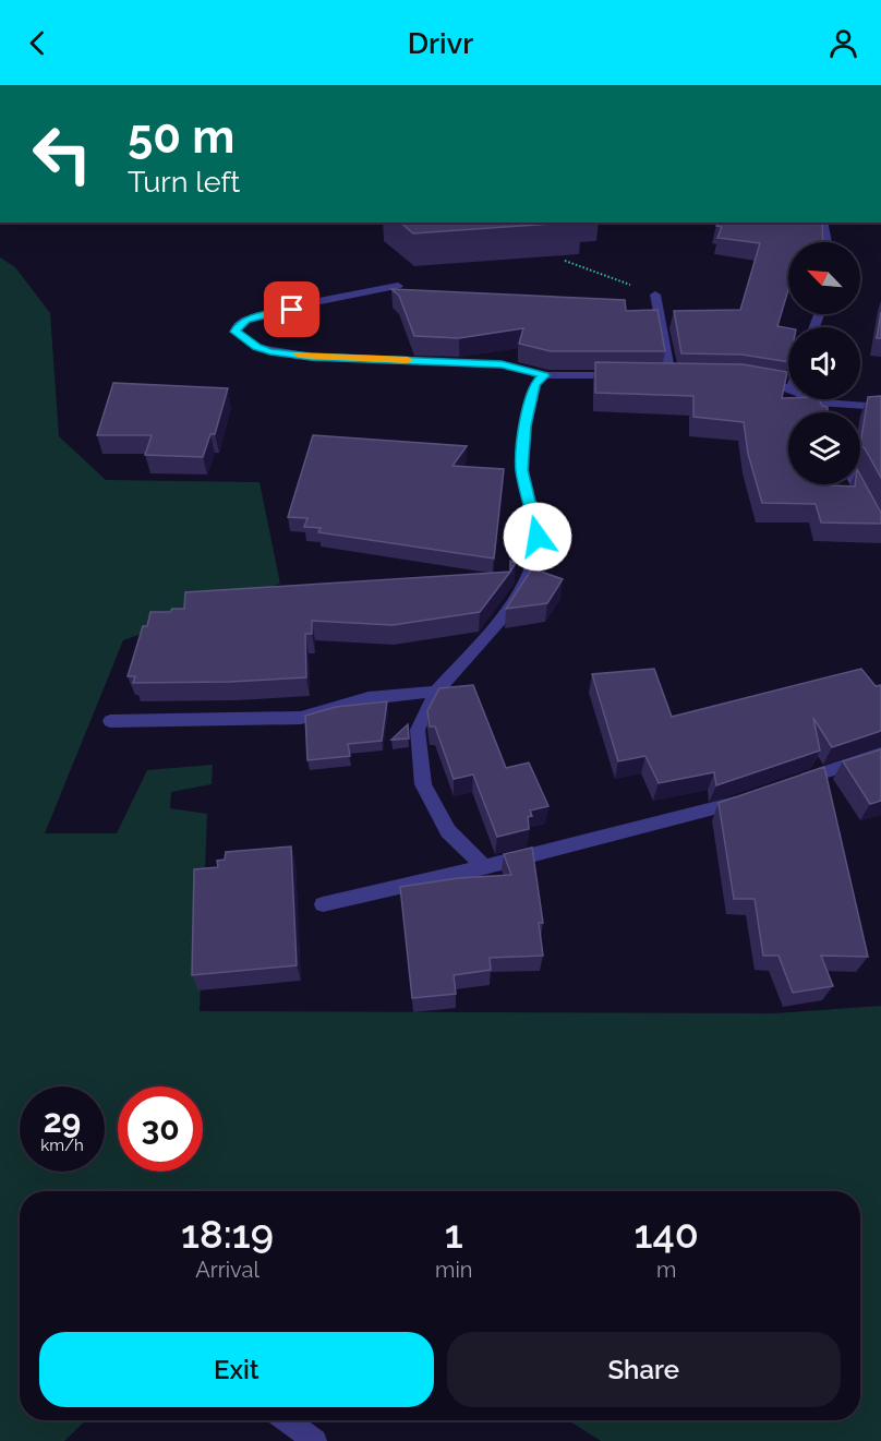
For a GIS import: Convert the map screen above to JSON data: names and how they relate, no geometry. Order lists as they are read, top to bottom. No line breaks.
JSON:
{"north":"top left","page":{"header":"Drivr","turn":["50 m","Turn left"],"speed":"29 km/h","limit":"30","eta":["18:19","Arrival","1","min","140","m"],"buttons":["Exit","Share"]}}
